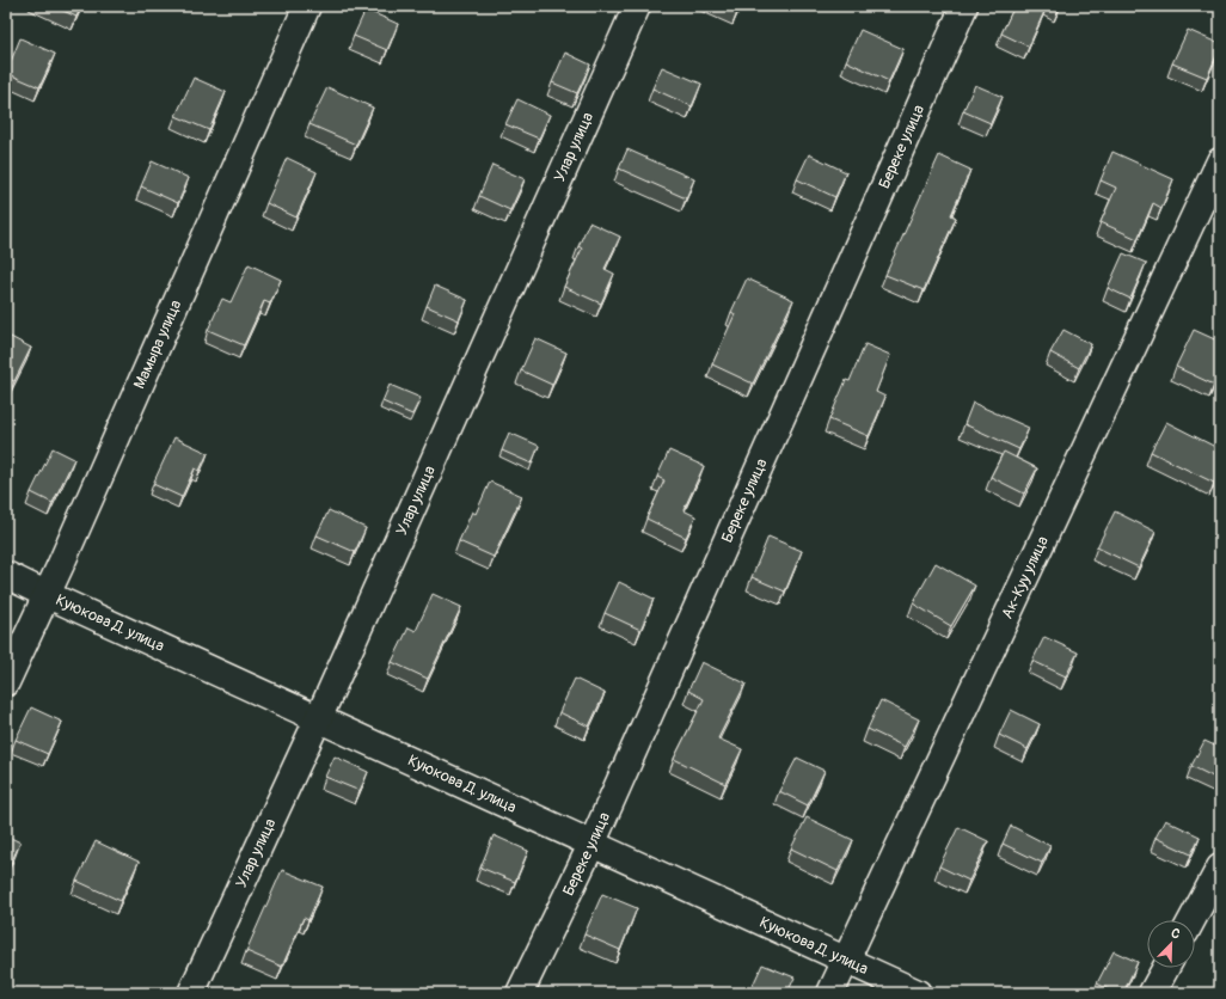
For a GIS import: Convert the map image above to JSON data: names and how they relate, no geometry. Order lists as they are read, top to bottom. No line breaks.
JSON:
{"streets":{"street":["Улар улица","Береке улица","Мамыра улица","Ак-Куу улица","Куюкова Д. улица"]},"crossings":[["Улар улица","Куюкова Д. улица"],["Береке улица","Куюкова Д. улица"],["Мамыра улица","Куюкова Д. улица"],["Ак-Куу улица","Куюкова Д. улица"]],"north":"top right"}
